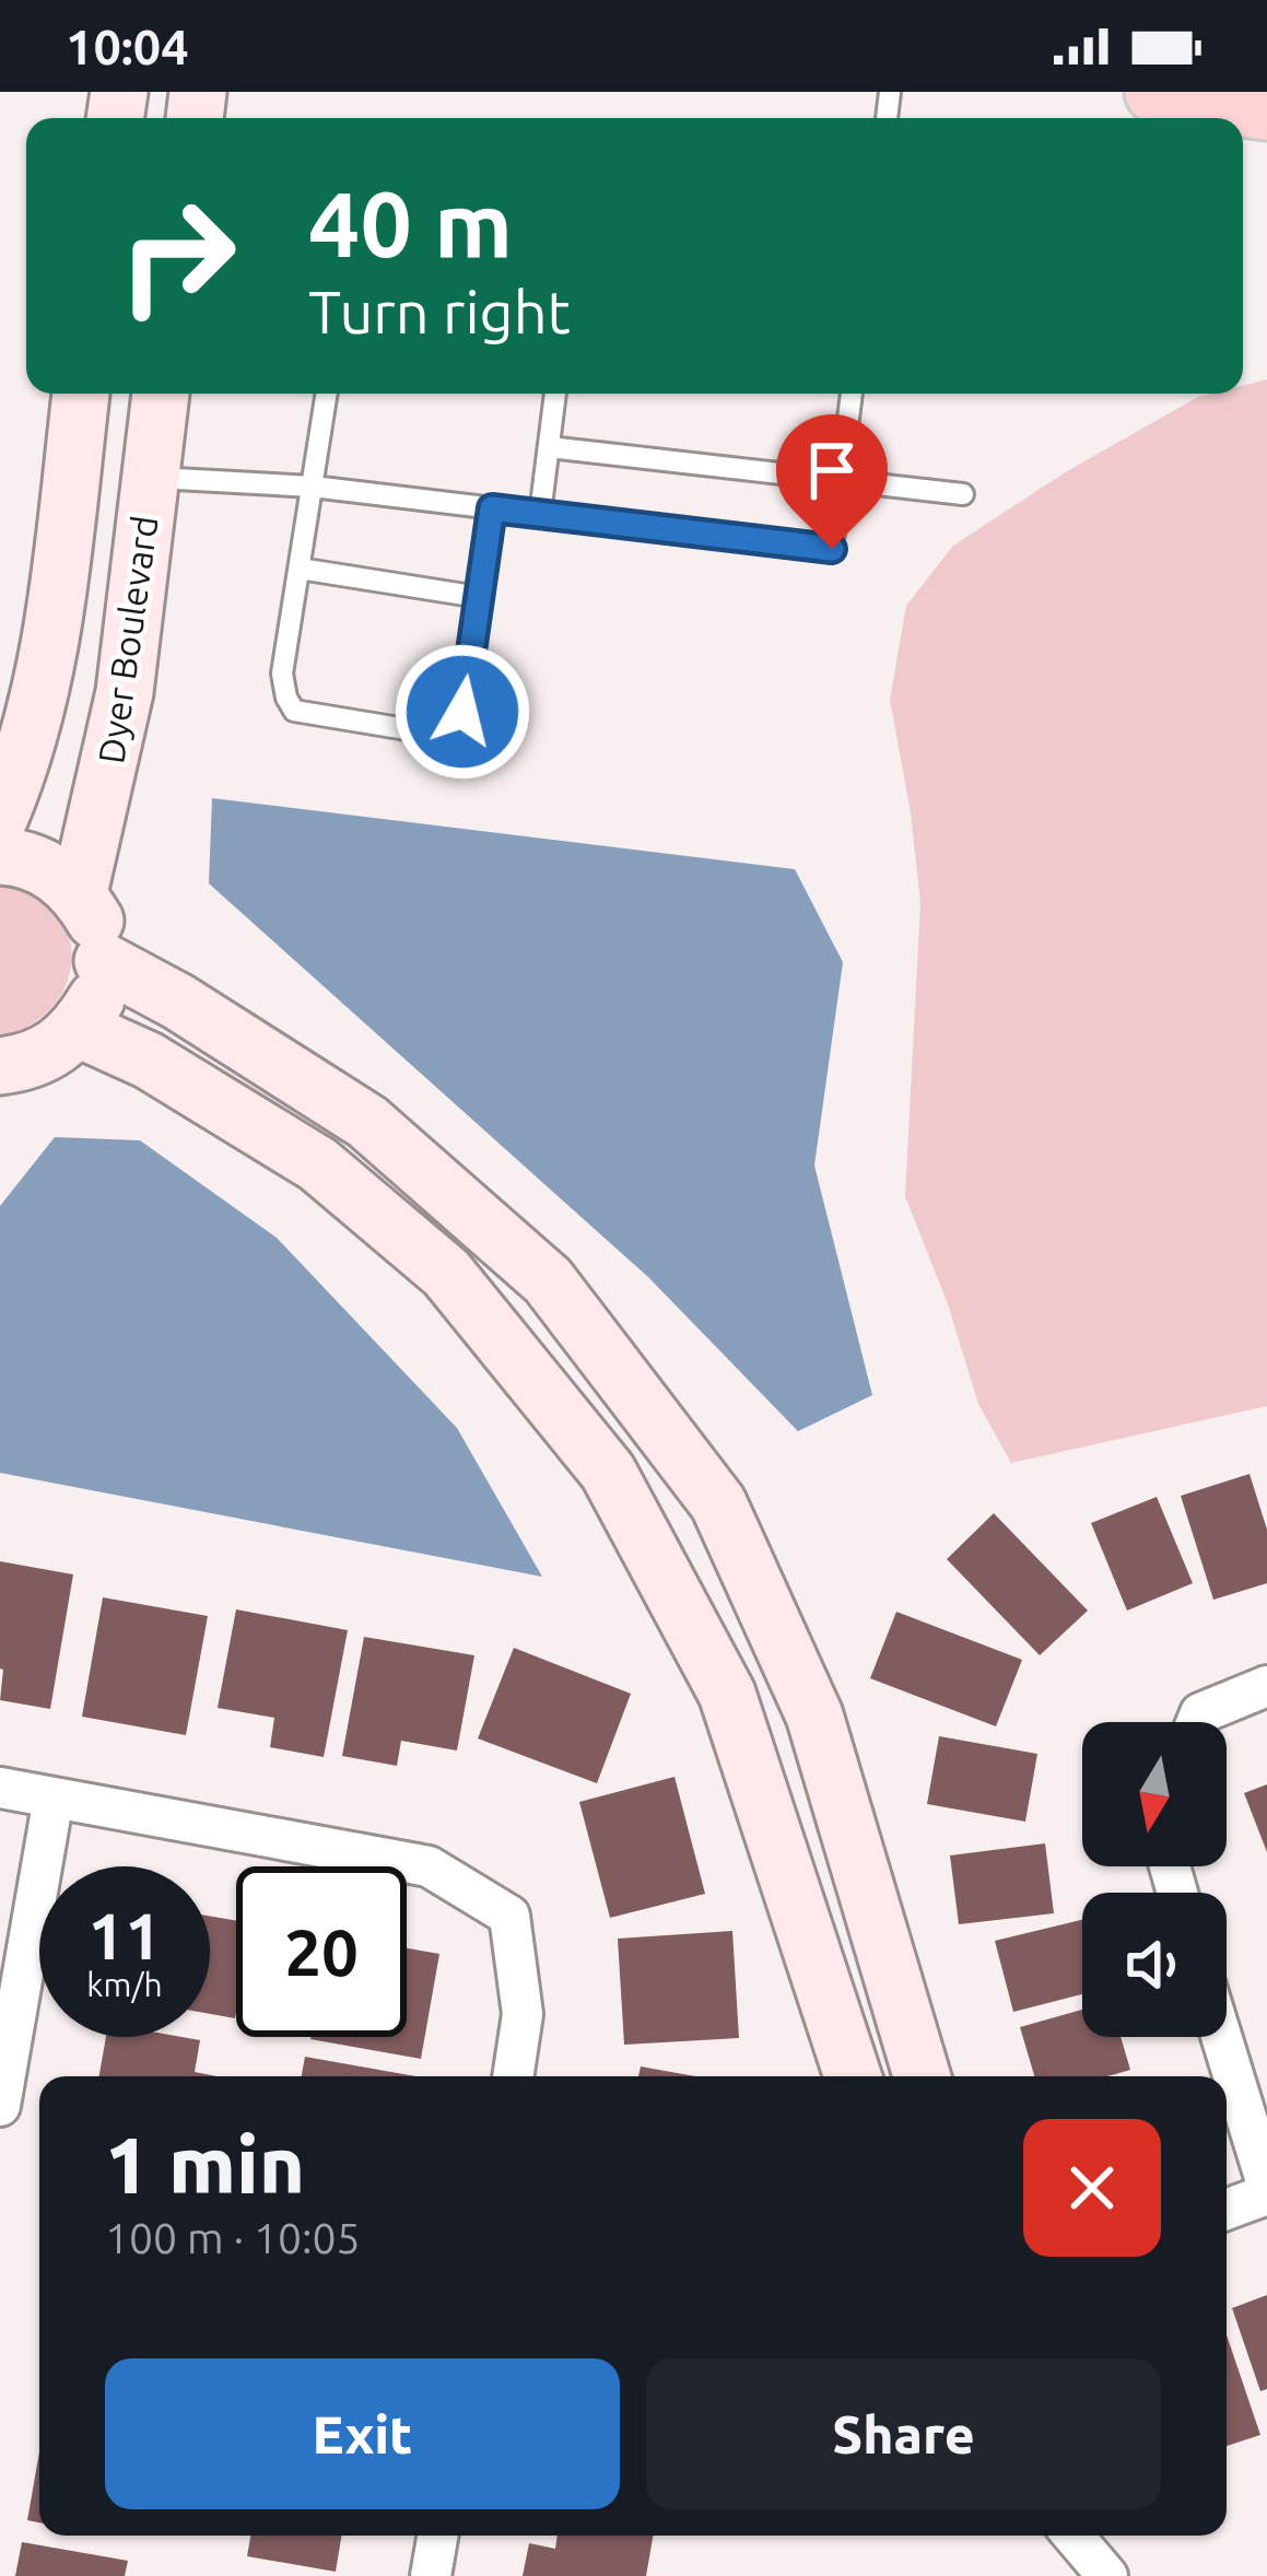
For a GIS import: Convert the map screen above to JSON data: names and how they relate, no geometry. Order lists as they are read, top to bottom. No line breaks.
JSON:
{"streets":{"street":["Dyer Boulevard"]},"north":"bottom","page":{"status":"10:04","turn":["40 m","Turn right"],"speed":"11 km/h","limit":"20","heading":["1 min","100 m · 10:05"],"buttons":["Exit","Share"]}}
